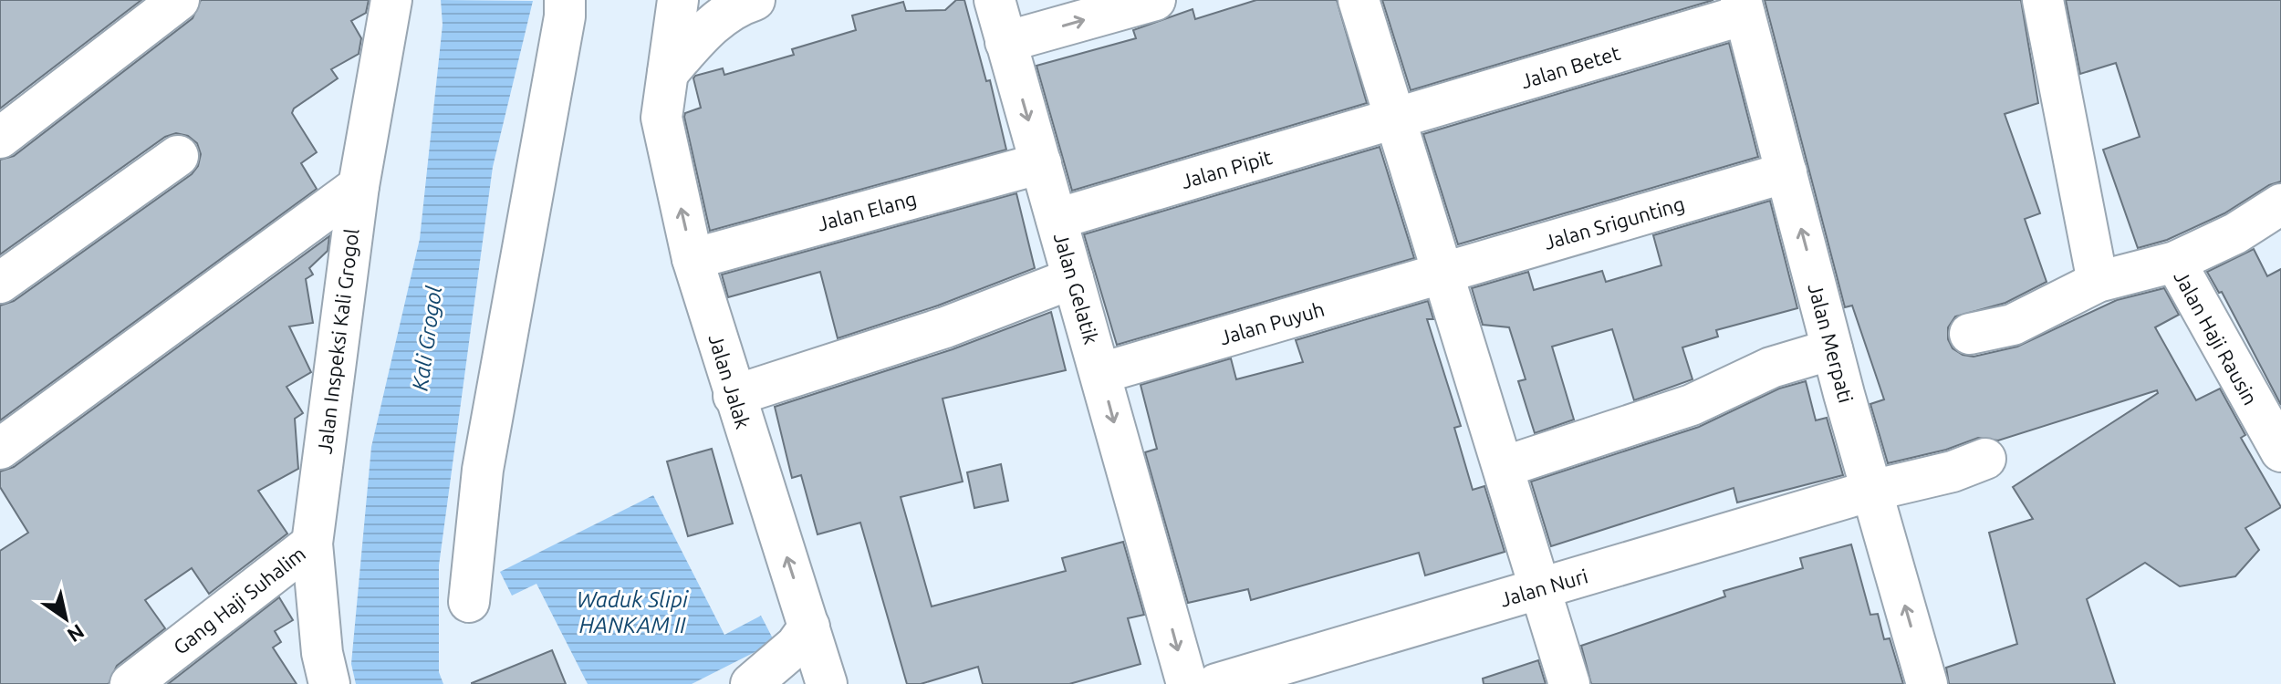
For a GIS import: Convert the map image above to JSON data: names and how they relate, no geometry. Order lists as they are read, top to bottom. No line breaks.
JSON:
{"streets":{"street":["Jalan Betet","Jalan Pipit","Jalan Elang","Jalan Srigunting","Jalan Gelatik","Jalan Puyuh","Jalan Haji Rausin","Jalan Inspeksi Kali Grogol","Jalan Merpati","Jalan Jalak","Jalan Nuri","Gang Haji Suhalim"]},"crossings":[["Jalan Betet","Jalan Pipit"],["Jalan Betet","Jalan Merpati"],["Jalan Pipit","Jalan Gelatik"],["Jalan Elang","Jalan Gelatik"],["Jalan Elang","Jalan Jalak"],["Jalan Srigunting","Jalan Puyuh"],["Jalan Srigunting","Jalan Merpati"],["Jalan Gelatik","Jalan Puyuh"],["Jalan Inspeksi Kali Grogol","Gang Haji Suhalim"],["Jalan Merpati","Jalan Nuri"]],"water":["Kali Grogol","Waduk Slipi HANKAM II"],"north":"bottom right"}
